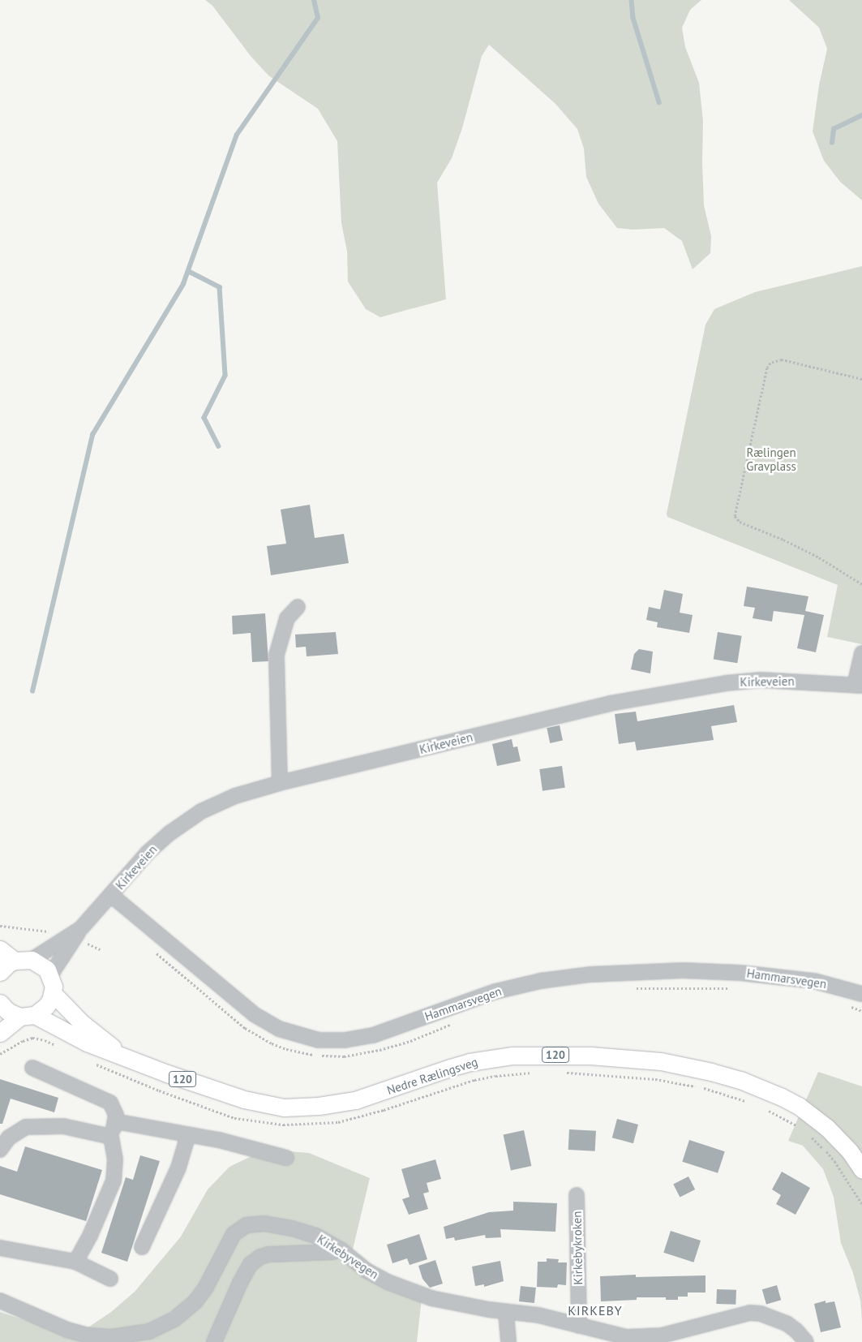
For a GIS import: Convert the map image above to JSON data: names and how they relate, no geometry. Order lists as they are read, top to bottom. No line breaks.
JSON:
{"streets":{"main road":["120","Nedre Rælingsveg"],"street":["Kirkeveien","Hammarsvegen","Kirkebykroken","Kirkebyvegen"]},"crossings":[["Kirkeveien","Hammarsvegen"],["120","Nedre Rælingsveg"],["Kirkebykroken","Kirkebyvegen"]],"districts":["KIRKEBY"],"parks":["Rælingen Gravplass"]}
